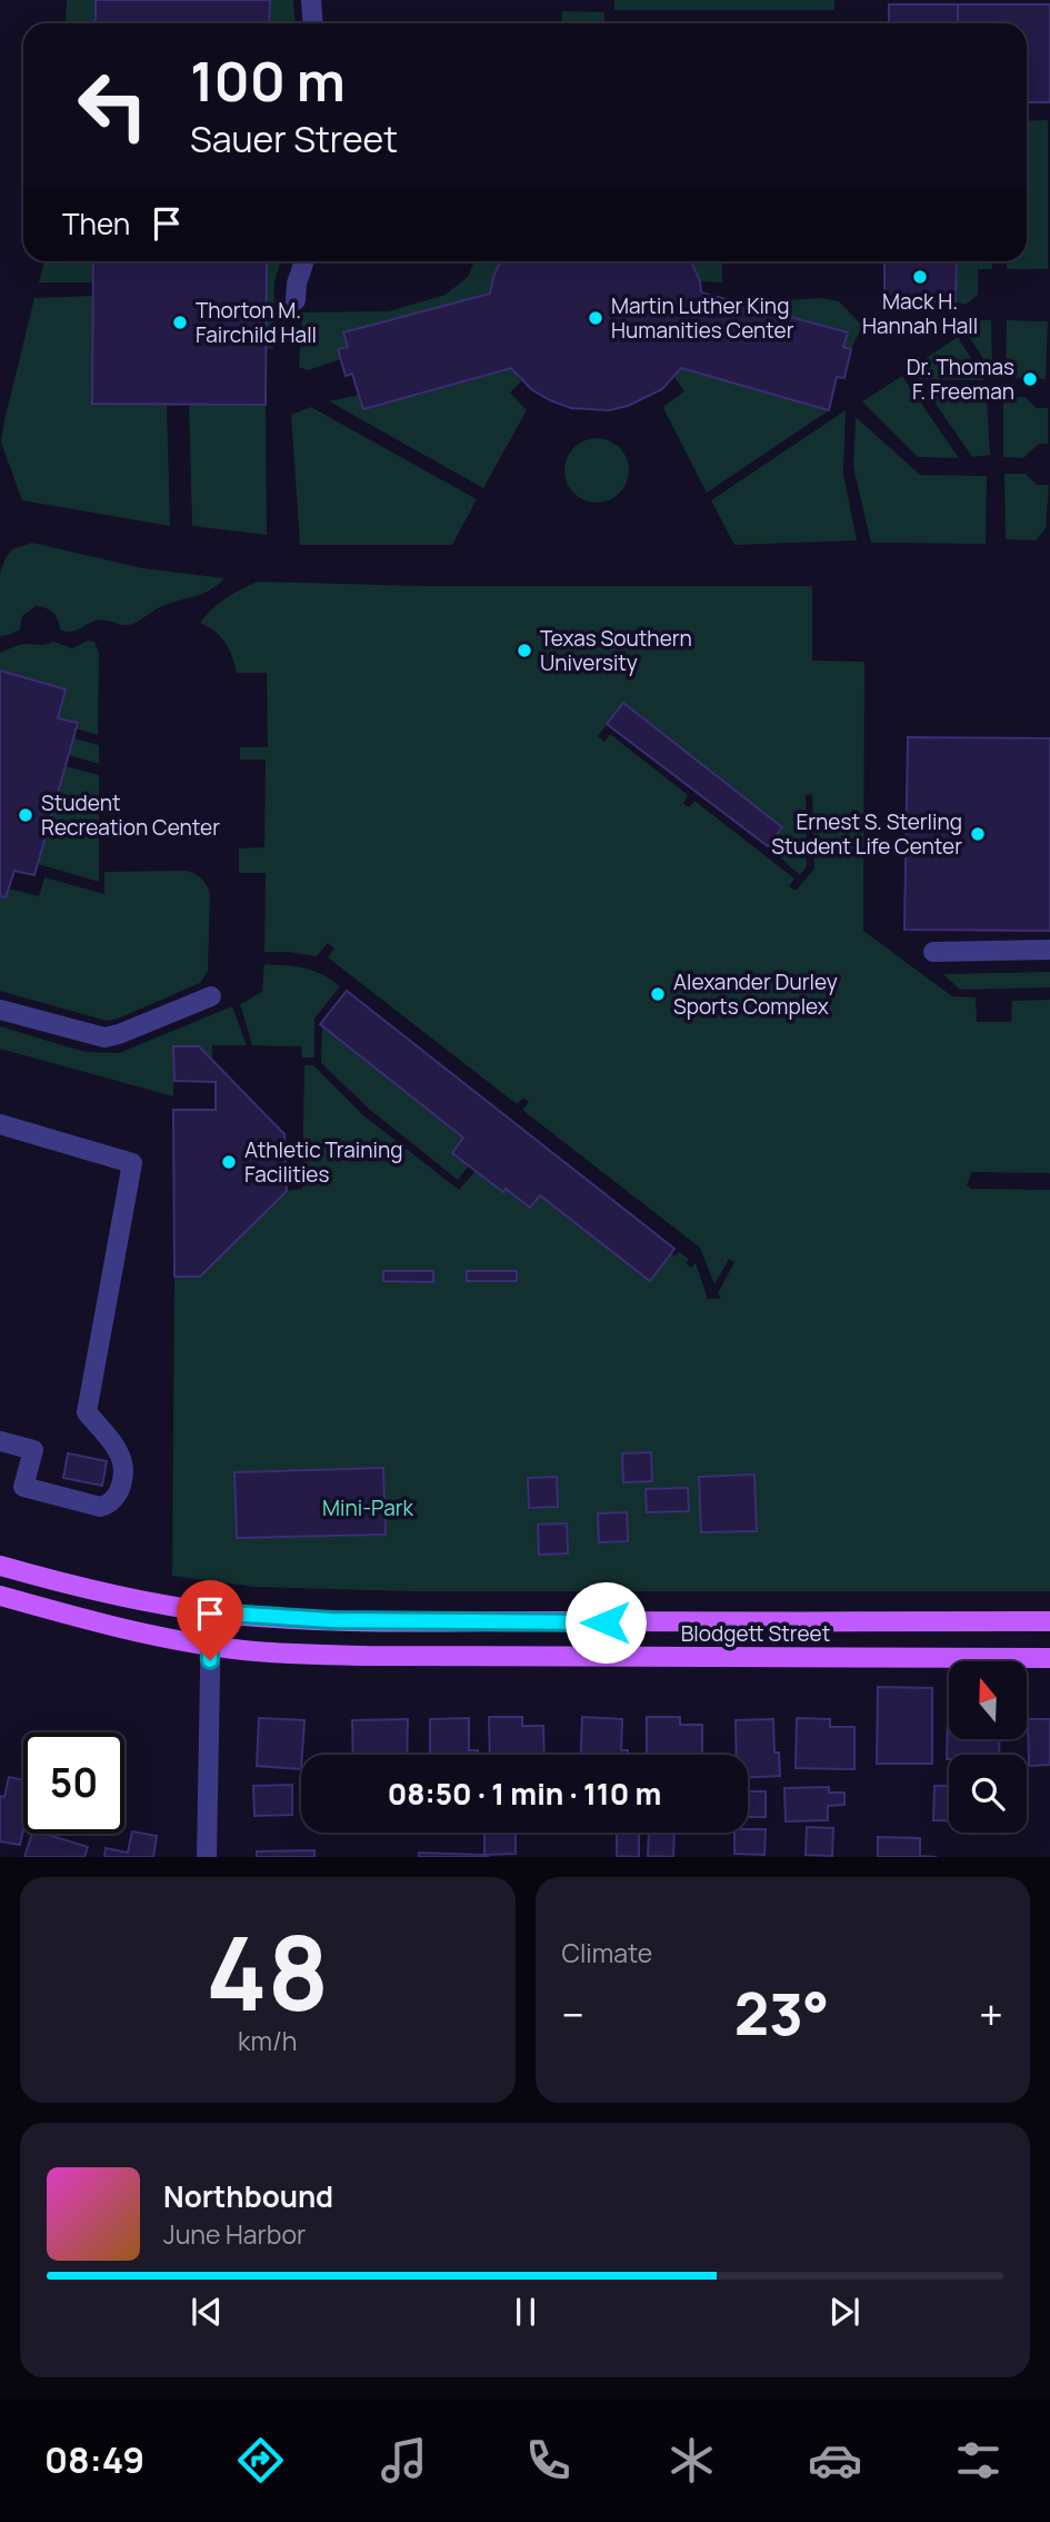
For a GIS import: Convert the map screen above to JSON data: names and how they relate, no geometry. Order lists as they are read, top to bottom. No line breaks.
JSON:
{"streets":{"main road":["Blodgett Street"]},"parks":["Mini-Park"],"places":["Mack H. Hannah Hall","Martin Luther King Humanities Center","Thorton M. Fairchild Hall","Dr. Thomas F. Freeman","Texas Southern University","Student Recreation Center","Ernest S. Sterling Student Life Center","Alexander Durley Sports Complex","Athletic Training Facilities"],"north":"top","page":{"turn":["100 m","Sauer Street"],"then":"Then","limit":"50","trip":"08:50 · 1 min · 110 m","tile":[["48","km/h"],"Climate"],"heat":["−","23°","+"],"song":["Northbound","June Harbor"],"tabs":"08:49"}}
